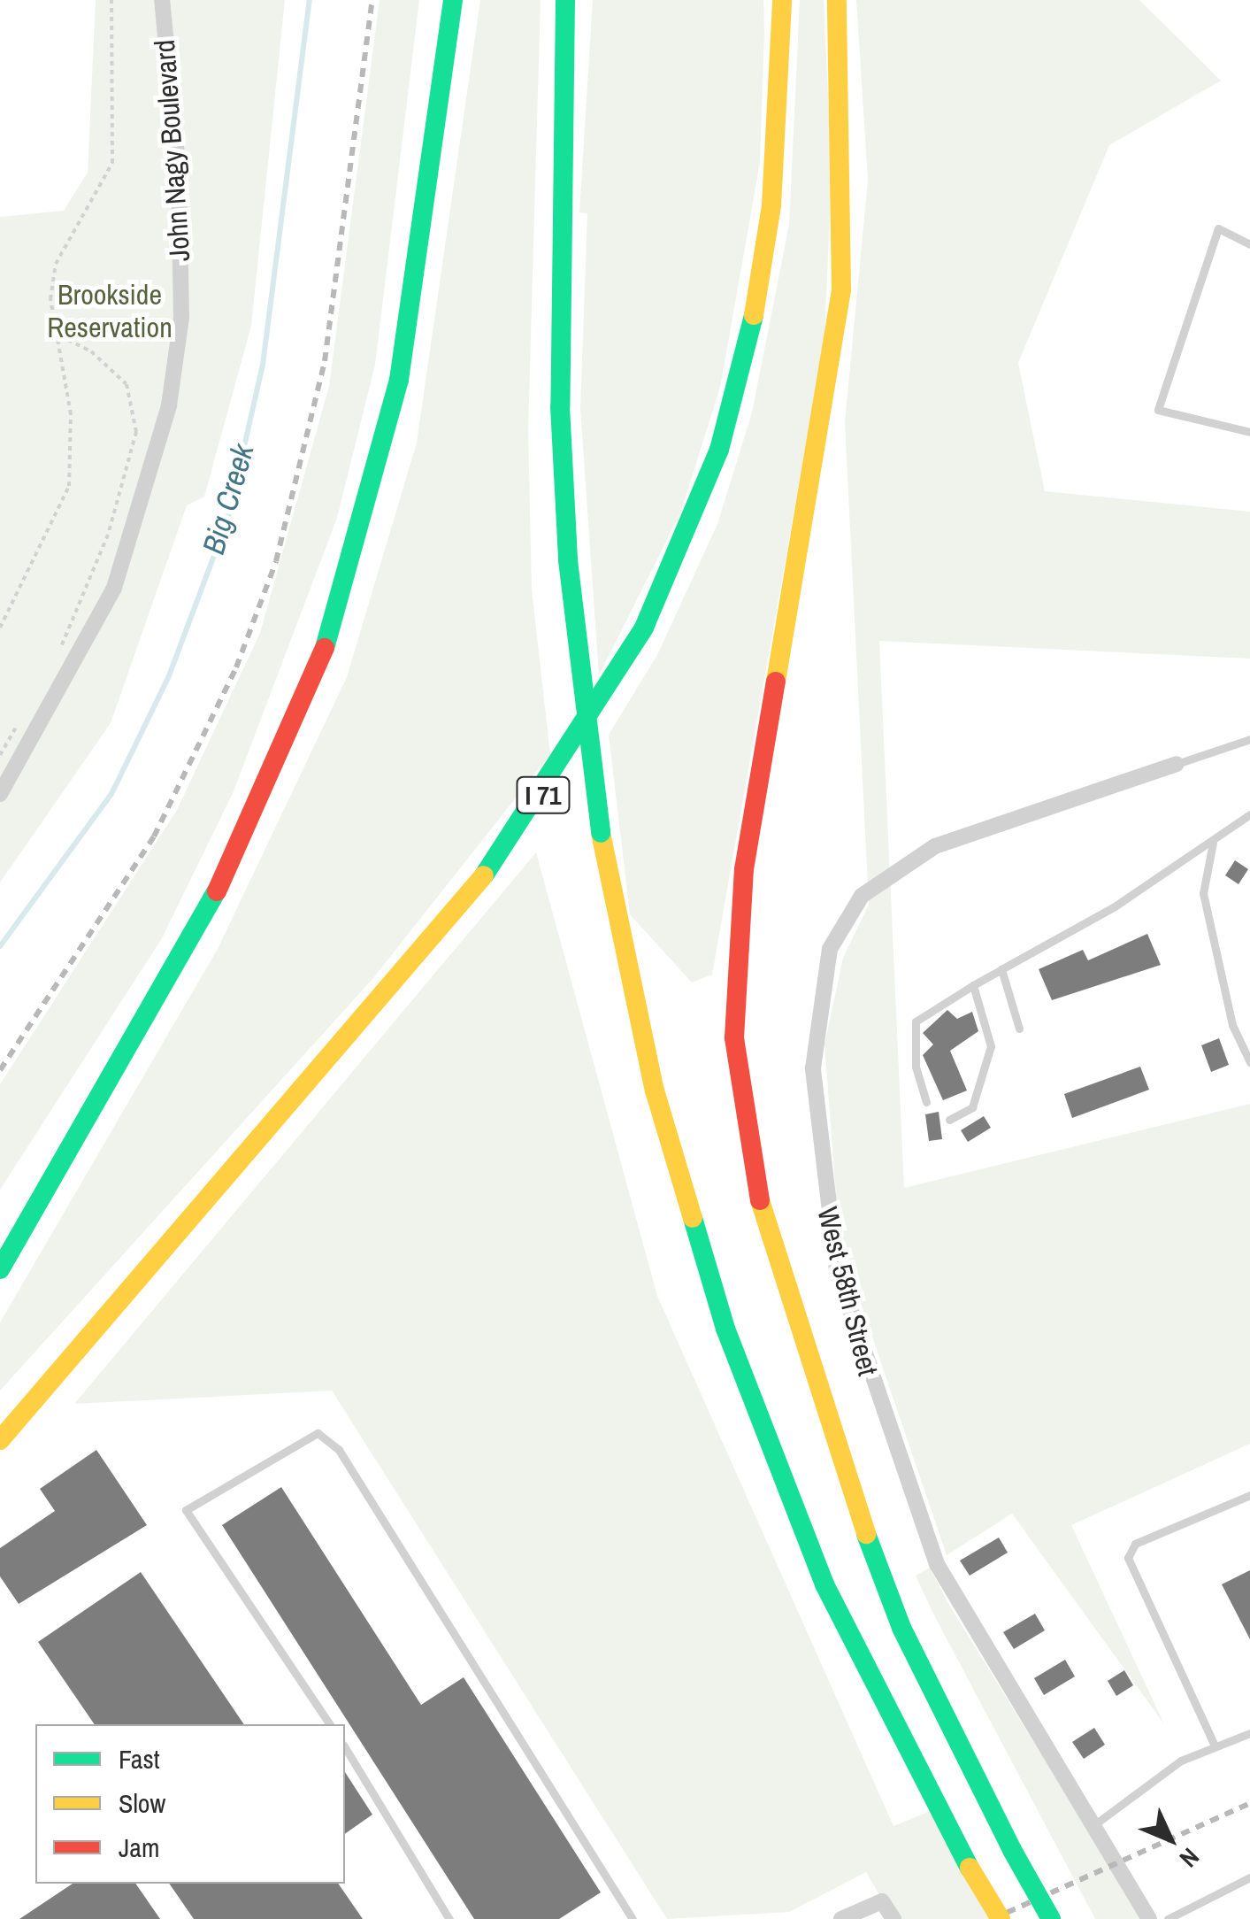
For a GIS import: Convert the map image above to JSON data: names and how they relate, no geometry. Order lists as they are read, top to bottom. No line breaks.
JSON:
{"streets":{"highway":["I 71"],"street":["John Nagy Boulevard","West 58th Street"]},"water":["Big Creek"],"parks":["Brookside Reservation"],"legend":["Fast","Slow","Jam"],"north":"bottom right"}
